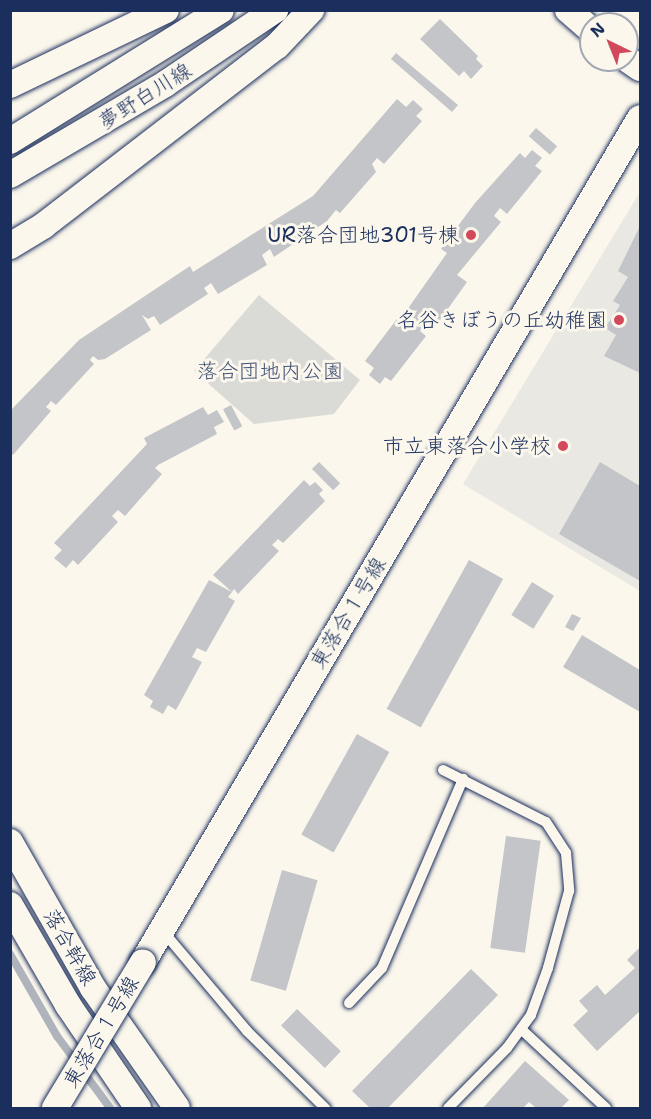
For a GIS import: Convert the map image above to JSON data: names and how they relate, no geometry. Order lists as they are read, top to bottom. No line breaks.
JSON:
{"streets":{"street":["夢野白川線","東落合１号線","落合幹線"]},"parks":["落合団地内公園"],"places":["UR落合団地301号棟","名谷きぼうの丘幼稚園","市立東落合小学校"],"north":"top left"}
